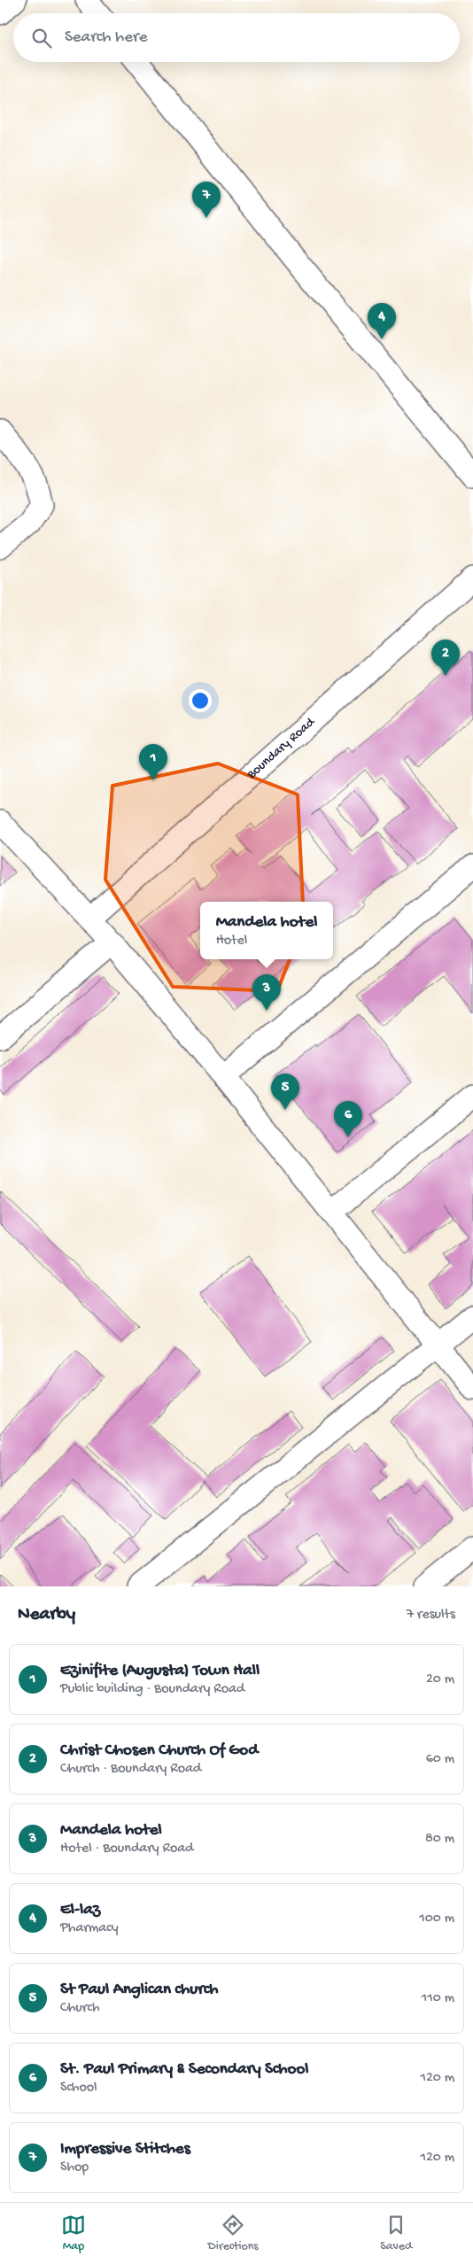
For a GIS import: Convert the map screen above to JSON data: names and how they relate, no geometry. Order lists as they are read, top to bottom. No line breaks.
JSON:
{"streets":{"street":["Boundary Road"]},"page":{"search":"Search here","pins":["7","4","2","1","3","5","6"],"popup":["Mandela hotel","Hotel"],"heading":["Nearby","7 results"],"list":[{"mark":"1","name":"Ezinifite (Augusta) Town Hall","note":"Public building · Boundary Road","value":"20 m"},{"mark":"2","name":"Christ Chosen Church Of God","note":"Church · Boundary Road","value":"60 m"},{"mark":"3","name":"Mandela hotel","note":"Hotel · Boundary Road","value":"80 m"},{"mark":"4","name":"El-laz","note":"Pharmacy","value":"100 m"},{"mark":"5","name":"St Paul Anglican church","note":"Church","value":"110 m"},{"mark":"6","name":"St. Paul Primary & Secondary School","note":"School","value":"120 m"},{"mark":"7","name":"Impressive Stitches","note":"Shop","value":"120 m"}],"nav":["Map","Directions","Saved"]}}
